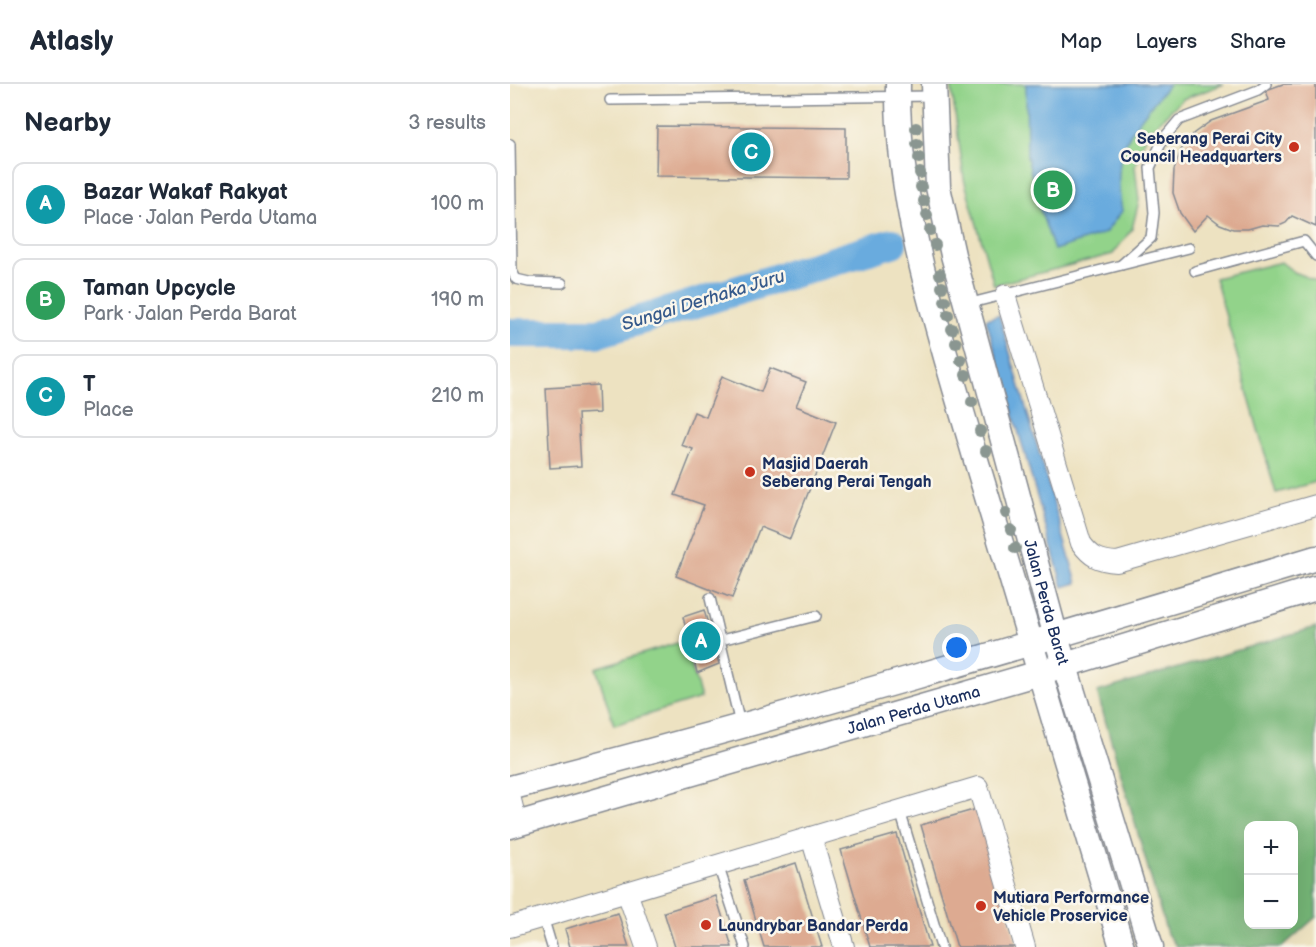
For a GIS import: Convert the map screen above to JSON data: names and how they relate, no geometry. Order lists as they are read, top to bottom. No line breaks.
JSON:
{"streets":{"street":["Jalan Perda Barat","Jalan Perda Utama"]},"crossings":[["Jalan Perda Barat","Jalan Perda Utama"]],"water":["Sungai Derhaka Juru"],"places":["Seberang Perai City Council Headquarters","Masjid Daerah Seberang Perai Tengah","Mutiara Performance Vehicle Proservice","Laundrybar Bandar Perda"],"page":{"header":"Atlasly","nav":["Map","Layers","Share"],"heading":["Nearby","3 results"],"pins":["C","B","A"],"list":[{"mark":"A","name":"Bazar Wakaf Rakyat","note":"Place · Jalan Perda Utama","value":"100 m"},{"mark":"B","name":"Taman Upcycle","note":"Park · Jalan Perda Barat","value":"190 m"},{"mark":"C","name":"T","note":"Place","value":"210 m"}],"map_buttons":["+","−"]}}
